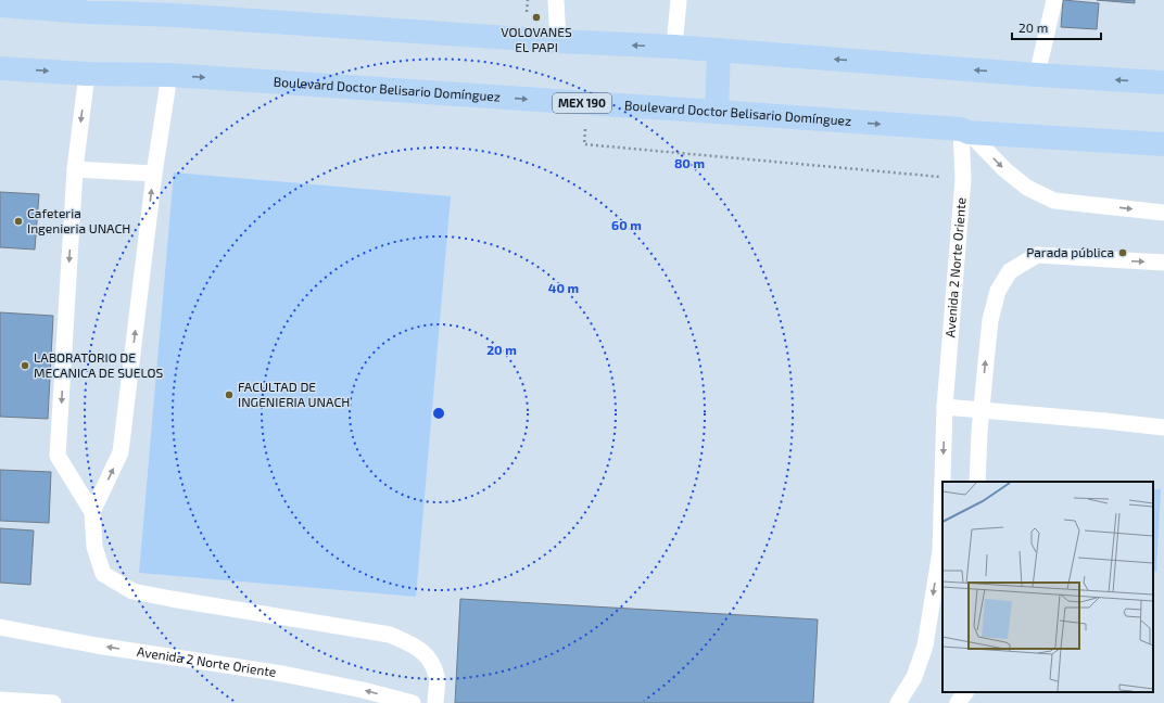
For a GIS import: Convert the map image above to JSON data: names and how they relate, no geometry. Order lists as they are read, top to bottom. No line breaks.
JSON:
{"streets":{"main road":["Boulevard Doctor Belisario Domínguez","MEX 190"],"lane":["Avenida 2 Norte Oriente"]},"crossings":[["Boulevard Doctor Belisario Domínguez","Avenida 2 Norte Oriente"]],"places":["VOLOVANES EL PAPI","Cafeteria Ingenieria UNACH","Parada pública","LABORATORIO DE MECANICA DE SUELOS","FACULTAD DE INGENIERIA UNACH"],"scale_bar":"20 m","rings":["80 m","60 m","40 m","20 m"]}
